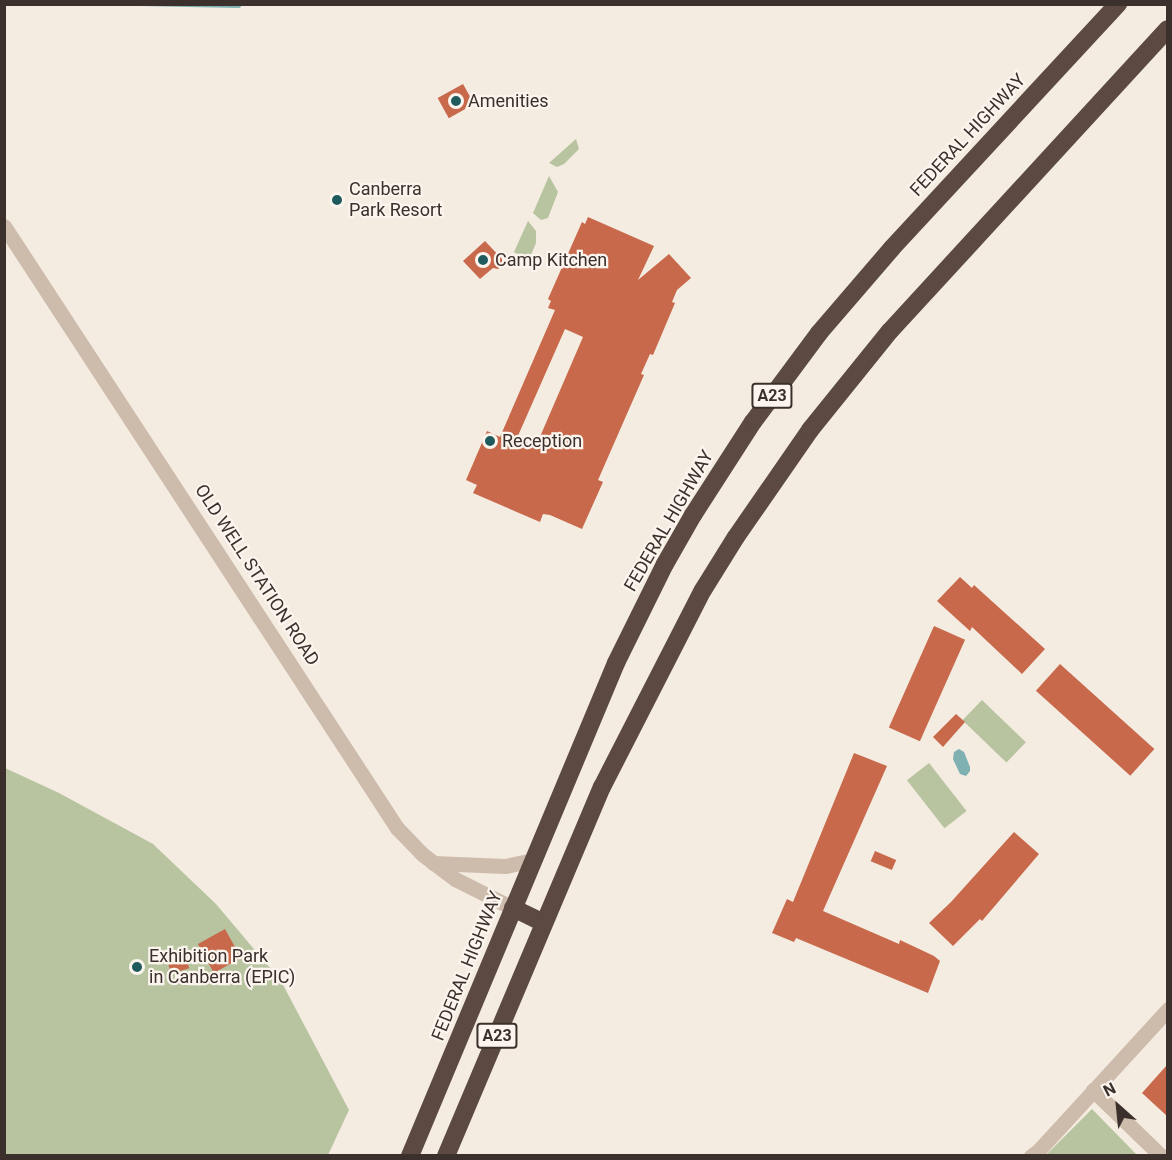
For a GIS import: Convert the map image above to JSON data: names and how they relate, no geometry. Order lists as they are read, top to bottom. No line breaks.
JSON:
{"streets":{"highway":["FEDERAL HIGHWAY","A23"],"street":["OLD WELL STATION ROAD"]},"crossings":[["FEDERAL HIGHWAY","OLD WELL STATION ROAD"]],"places":["Amenities","Canberra Park Resort","Camp Kitchen","Reception","Exhibition Park in Canberra (EPIC)"],"north":"top left"}
